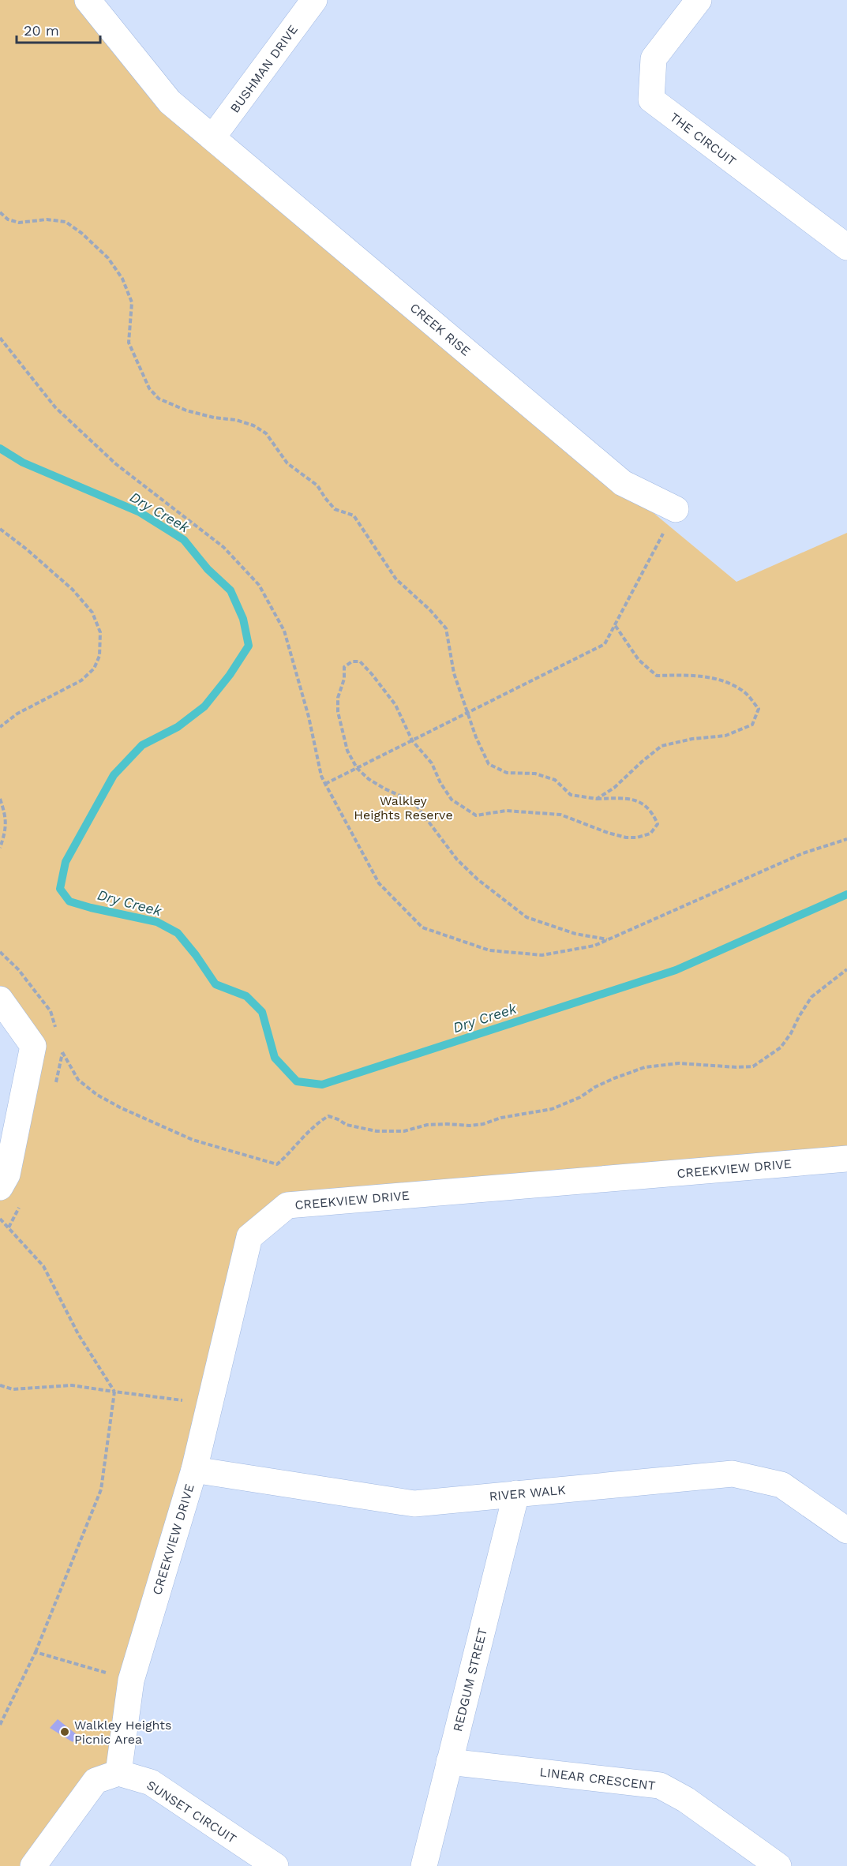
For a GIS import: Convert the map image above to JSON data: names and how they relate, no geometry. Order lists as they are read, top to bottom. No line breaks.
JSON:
{"streets":{"street":["BUSHMAN DRIVE","THE CIRCUIT","CREEK RISE","CREEKVIEW DRIVE","RIVER WALK","REDGUM STREET","LINEAR CRESCENT","SUNSET CIRCUIT"]},"crossings":[["BUSHMAN DRIVE","CREEK RISE"],["CREEKVIEW DRIVE","RIVER WALK"],["CREEKVIEW DRIVE","SUNSET CIRCUIT"],["RIVER WALK","REDGUM STREET"],["REDGUM STREET","LINEAR CRESCENT"]],"water":["Dry Creek"],"parks":["Walkley Heights Reserve"],"places":["Walkley Heights Picnic Area"],"scale_bar":"20 m"}
